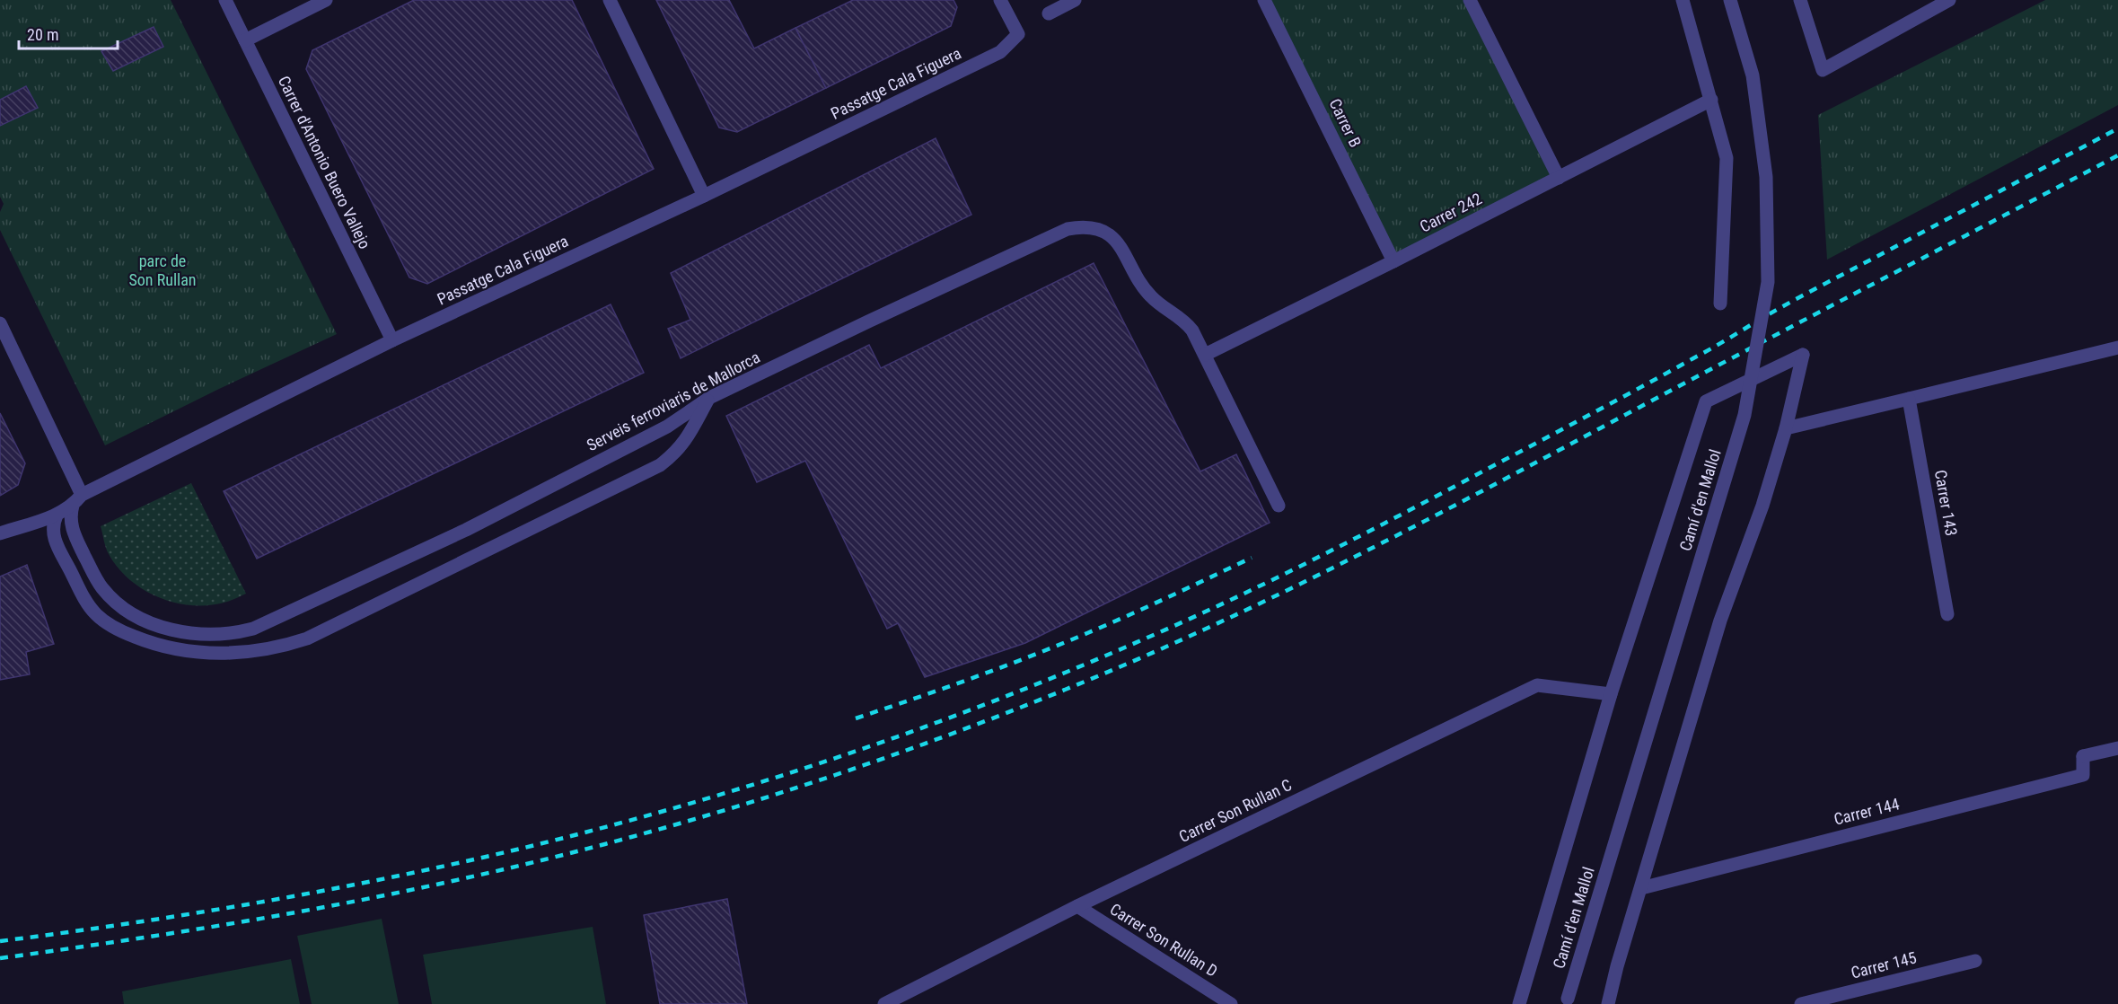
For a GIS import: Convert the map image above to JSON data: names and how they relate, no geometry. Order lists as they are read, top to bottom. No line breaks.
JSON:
{"streets":{"street":["Passatge Cala Figuera","Carrer B","Carrer d'Antonio Buero Vallejo","Carrer 242","Serveis ferroviaris de Mallorca","Camí d'en Mallol","Carrer 143","Carrer Son Rullan C","Carrer 144","Carrer Son Rullan D","Carrer 145"]},"crossings":[["Passatge Cala Figuera","Carrer d'Antonio Buero Vallejo"],["Passatge Cala Figuera","Serveis ferroviaris de Mallorca"],["Carrer B","Carrer 242"],["Carrer 242","Serveis ferroviaris de Mallorca"],["Carrer Son Rullan C","Carrer Son Rullan D"]],"parks":["parc de Son Rullan"],"scale_bar":"20 m"}
